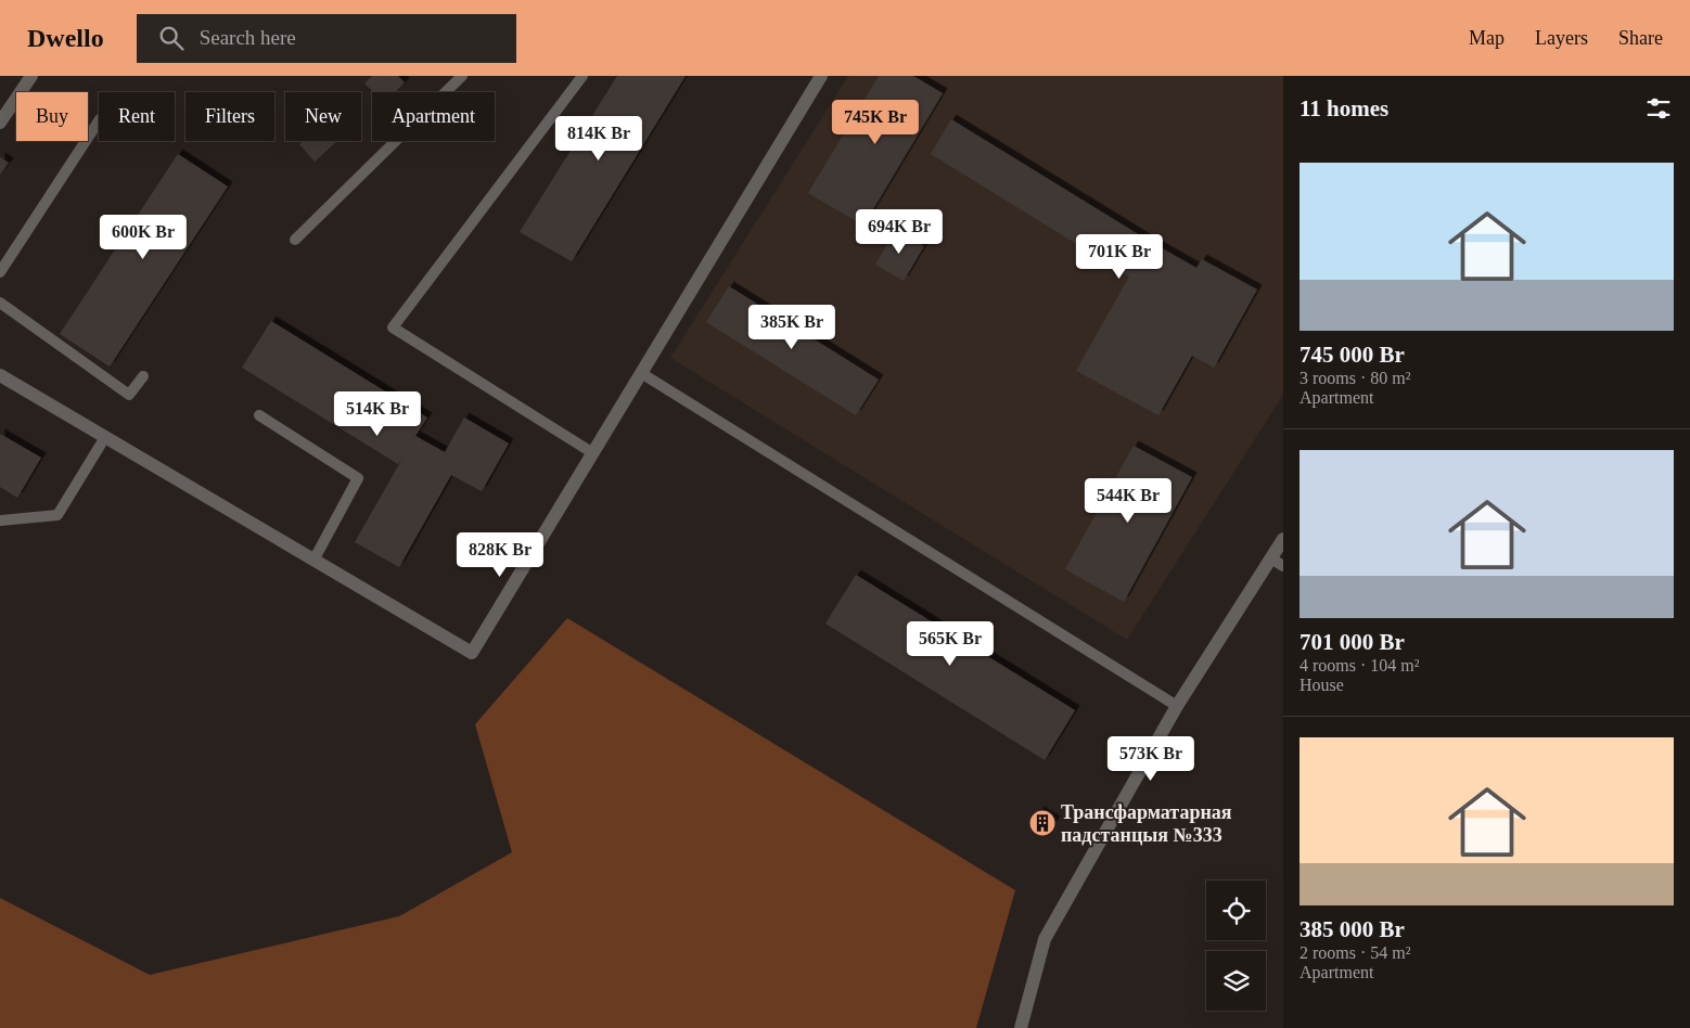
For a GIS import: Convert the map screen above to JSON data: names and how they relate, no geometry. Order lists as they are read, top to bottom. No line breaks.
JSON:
{"places":{"building":["Трансфарматарная падстанцыя №333"]},"page":{"header":"Dwello","search":"Search here","nav":["Map","Layers","Share"],"heading":"11 homes","chip":["Buy","Rent","Filters","New","Apartment"],"price":["745K Br","814K Br","694K Br","600K Br","701K Br","385K Br","514K Br","544K Br","828K Br","565K Br","573K Br"],"list":[{"name":"745 000 Br","note":"3 rooms · 80 m² · Apartment"},{"name":"701 000 Br","note":"4 rooms · 104 m² · House"},{"name":"385 000 Br","note":"2 rooms · 54 m² · Apartment"}]}}
